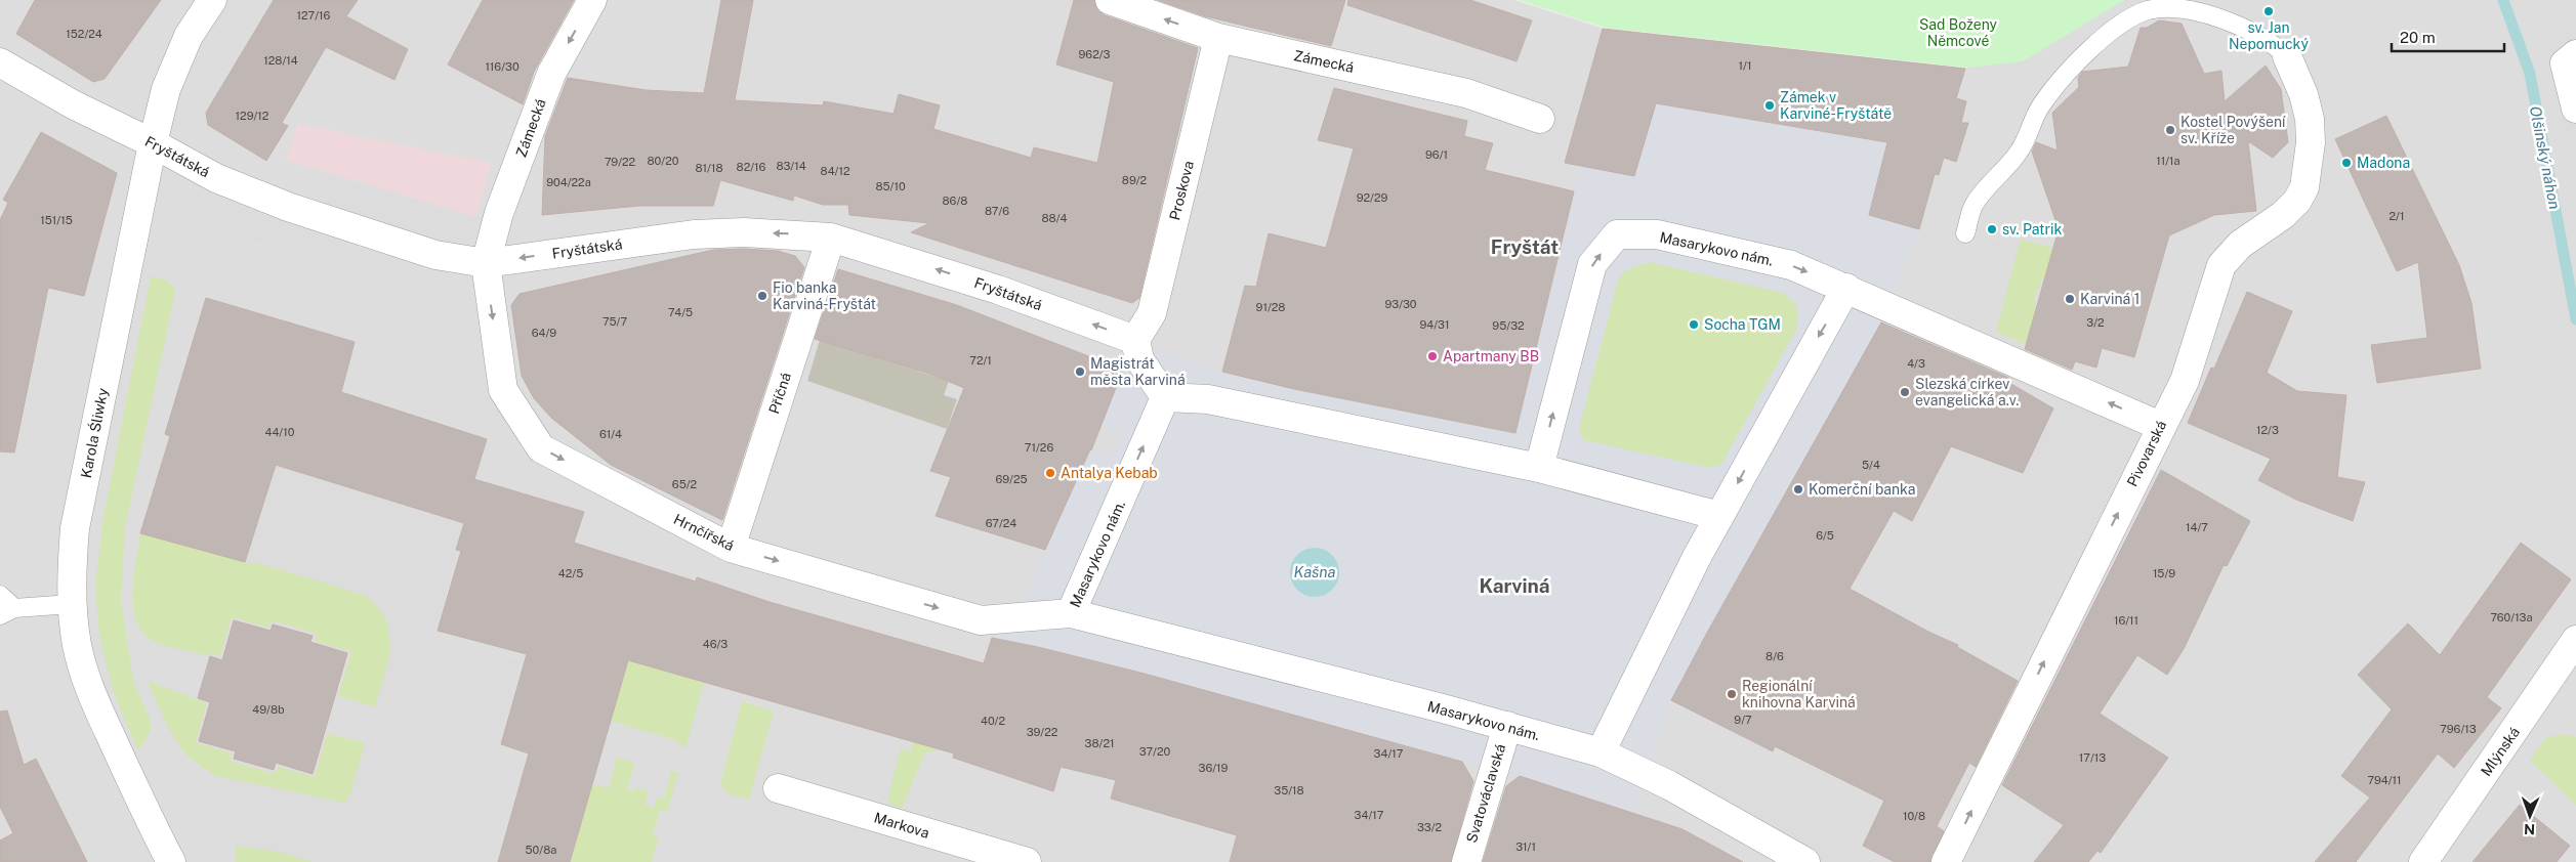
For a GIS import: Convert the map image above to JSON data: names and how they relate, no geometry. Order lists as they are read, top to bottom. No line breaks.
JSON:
{"streets":{"street":["Zámecká","Fryštátská","Proskova","Masarykovo nám.","Příčná","Karola Śliwky","Pivovarská","Hrnčířská","Mlýnská","Svatováclavská","Markova"]},"crossings":[["Zámecká","Fryštátská"],["Zámecká","Proskova"],["Zámecká","Hrnčířská"],["Fryštátská","Proskova"],["Fryštátská","Příčná"],["Fryštátská","Karola Śliwky"],["Fryštátská","Hrnčířská"],["Masarykovo nám.","Pivovarská"],["Masarykovo nám.","Hrnčířská"],["Masarykovo nám.","Svatováclavská"],["Příčná","Hrnčířská"]],"one_way":["Fryštátská","Pivovarská","Hrnčířská"],"districts":["Fryštát","Karviná"],"water":["Olšinský náhon","Kašna"],"parks":["Sad Boženy Němcové"],"places":["sv. Jan Nepomucký","Zámek v Karviné-Fryštátě","Kostel Povýšení sv. Kříže","Madona","sv. Patrik","Fio banka Karviná-Fryštát","Karviná 1","Socha TGM","Apartmany BB","Magistrát města Karviná","Slezská církev evangelická a.v.","Antalya Kebab","Komerční banka","Regionální knihovna Karviná"],"house_numbers":["127/16","152/24","962/3","128/14","1/1","116/30","129/12","96/1","80/20","11/1a","79/22","83/14","82/16","81/18","84/12","89/2","904/22a","85/10","92/29","86/8","87/6","2/1","88/4","151/15","93/30","91/28","74/5","75/7","3/2","94/31","95/32","64/9","72/1","4/3","12/3","44/10","61/4","71/26","5/4","69/25","65/2","67/24","14/7","6/5","42/5","15/9","760/13a","16/11","46/3","8/6","49/8b","9/7","40/2","796/13","39/22","38/21","37/20","34/17","17/13","36/19","794/11","35/18","34/17","10/8","33/2","31/1","50/8a"],"scale_bar":"20 m","north":"bottom"}
